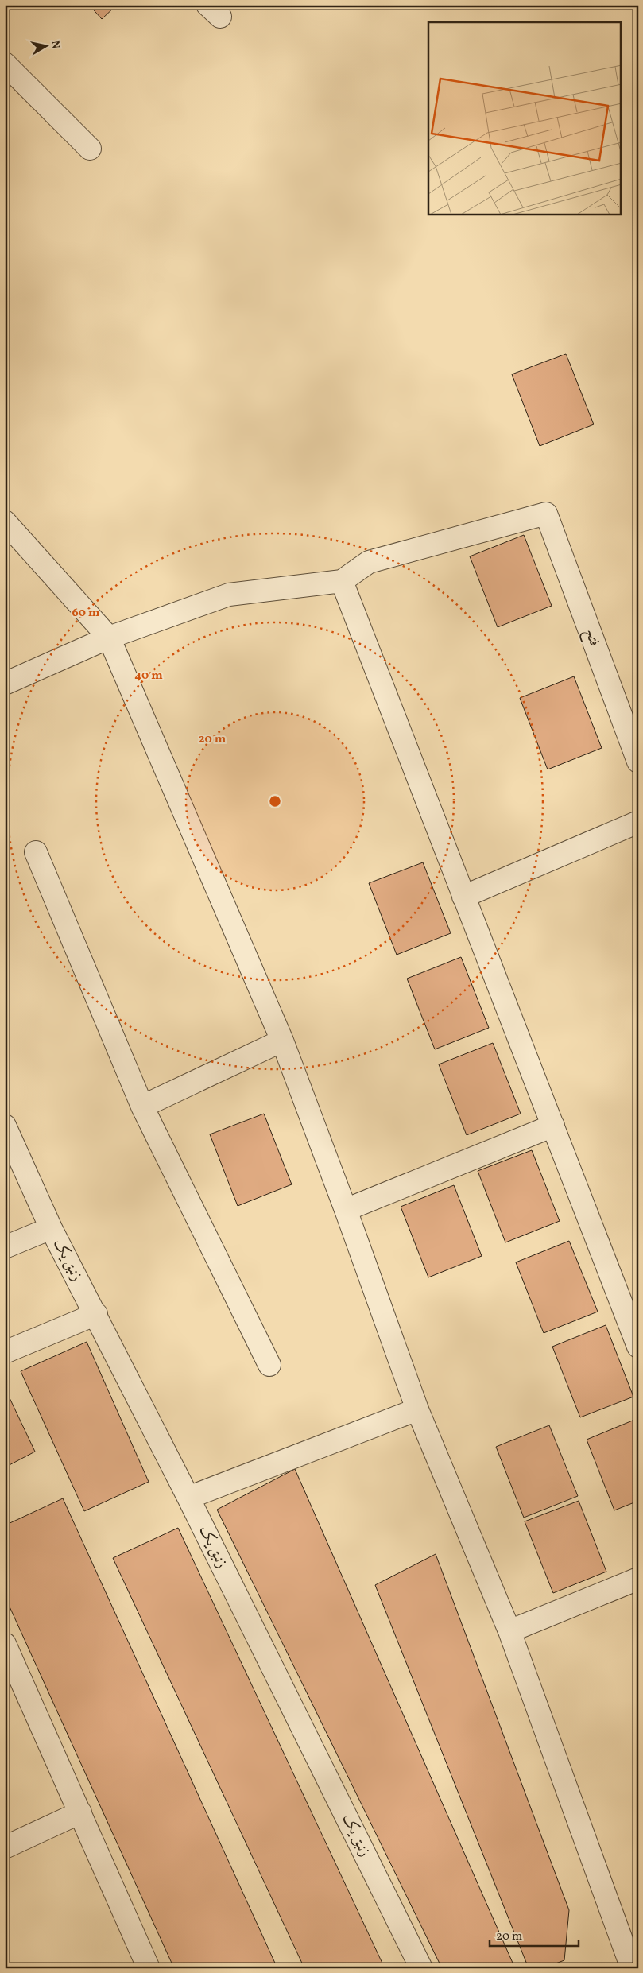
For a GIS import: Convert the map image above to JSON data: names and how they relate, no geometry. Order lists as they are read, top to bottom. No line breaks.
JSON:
{"streets":{"street":["فتح","زنبق یک"]},"scale_bar":"20 m","north":"right","rings":["60 m","40 m","20 m"]}
